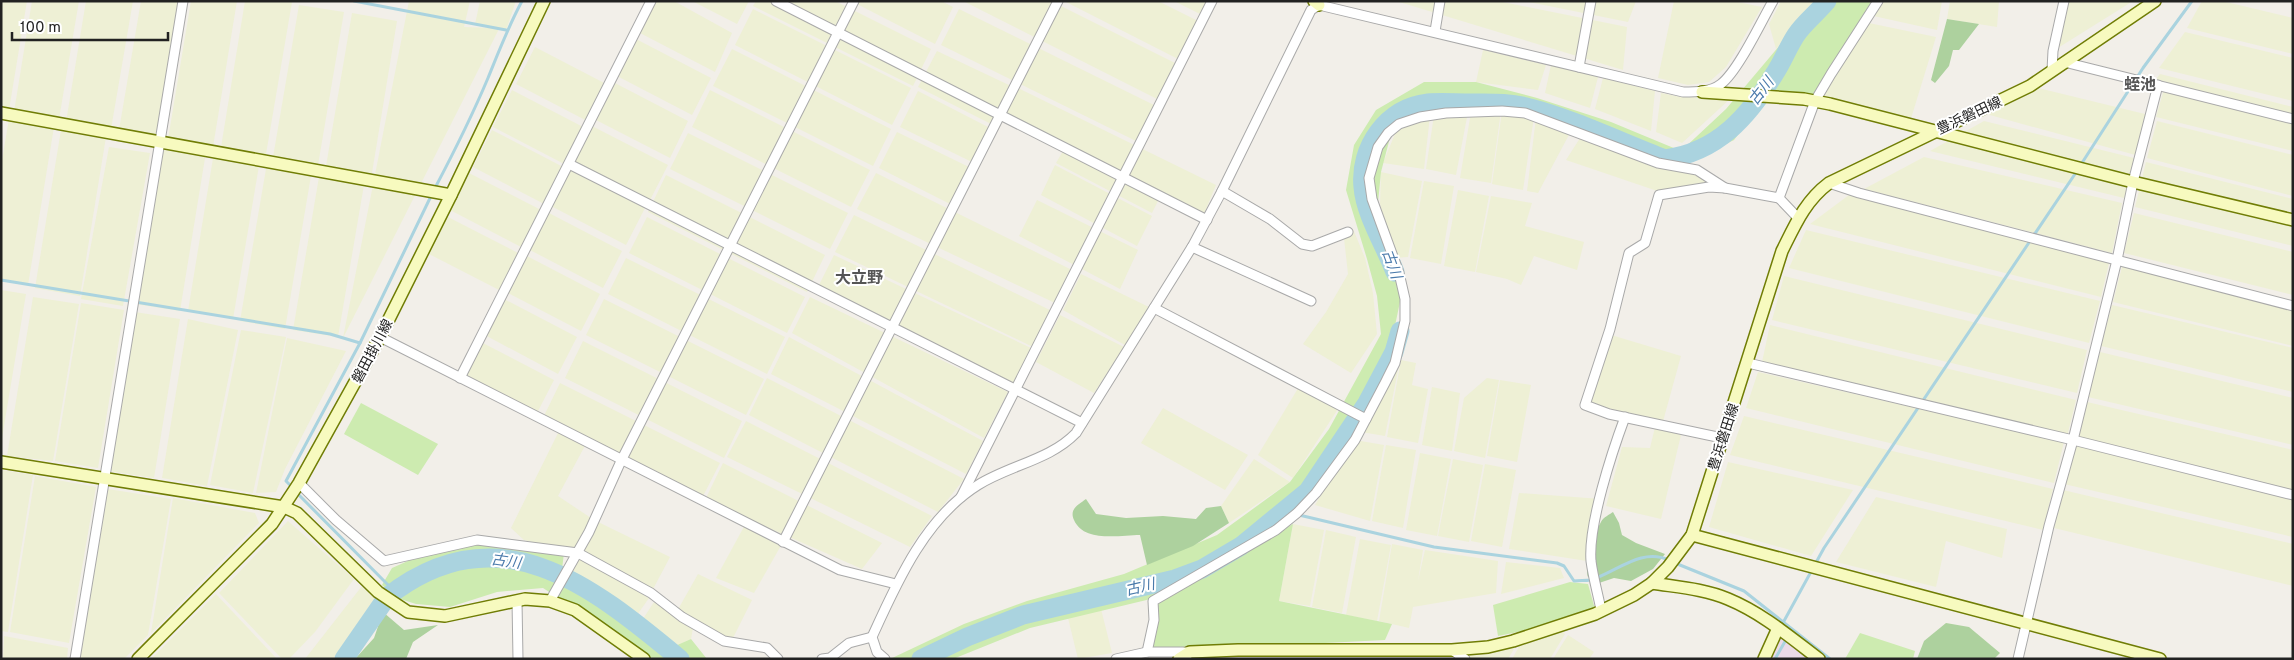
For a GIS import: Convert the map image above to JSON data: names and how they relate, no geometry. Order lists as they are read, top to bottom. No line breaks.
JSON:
{"streets":{"street":["豊浜磐田線","磐田掛川線"]},"districts":["蛭池","大立野"],"water":["古川"],"scale_bar":"100 m"}
